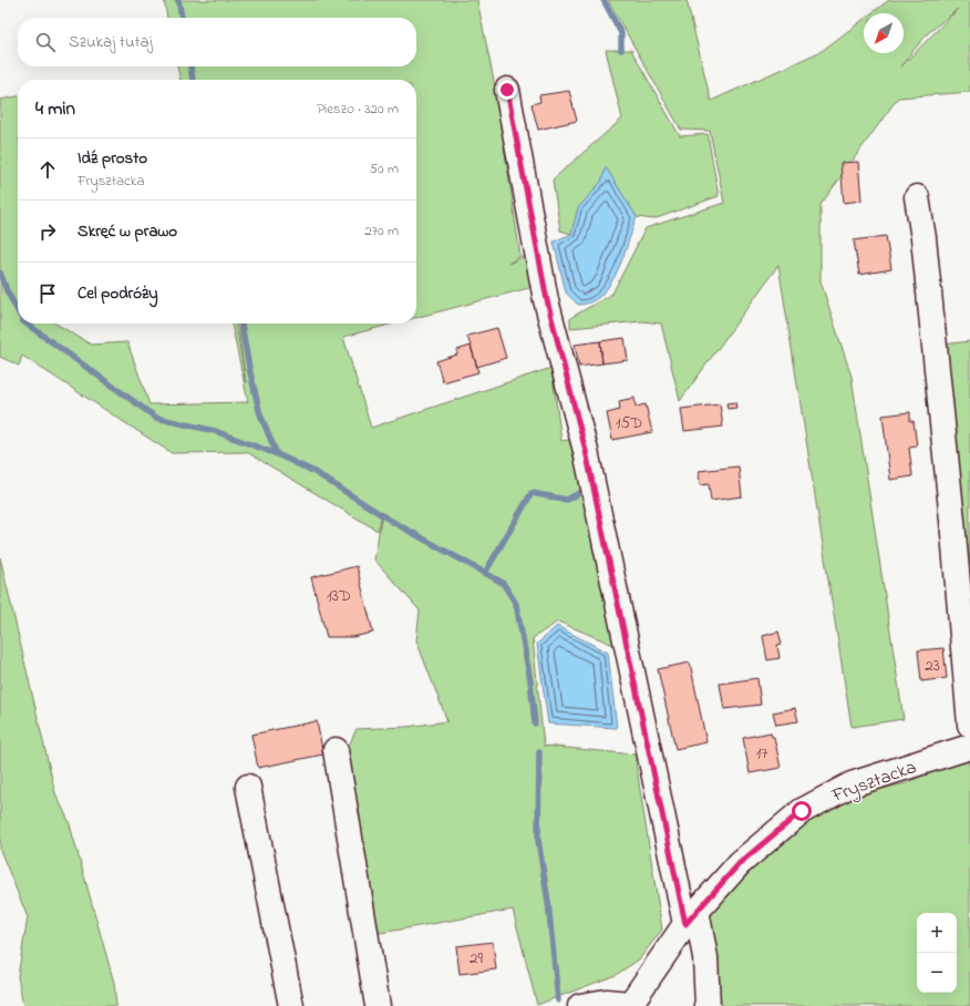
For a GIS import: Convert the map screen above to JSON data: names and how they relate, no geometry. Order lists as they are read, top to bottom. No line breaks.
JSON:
{"streets":{"street":["Frysztacka"]},"house_numbers":["15D","13D","23","17","29"],"north":"bottom left","page":{"search":"Szukaj tutaj","heading":["4 min","Pieszo · 320 m"],"list":[["Idź prosto","Frysztacka","50 m"],["Skręć w prawo","270 m"],"Cel podróży"],"map_buttons":["+","−"]}}
